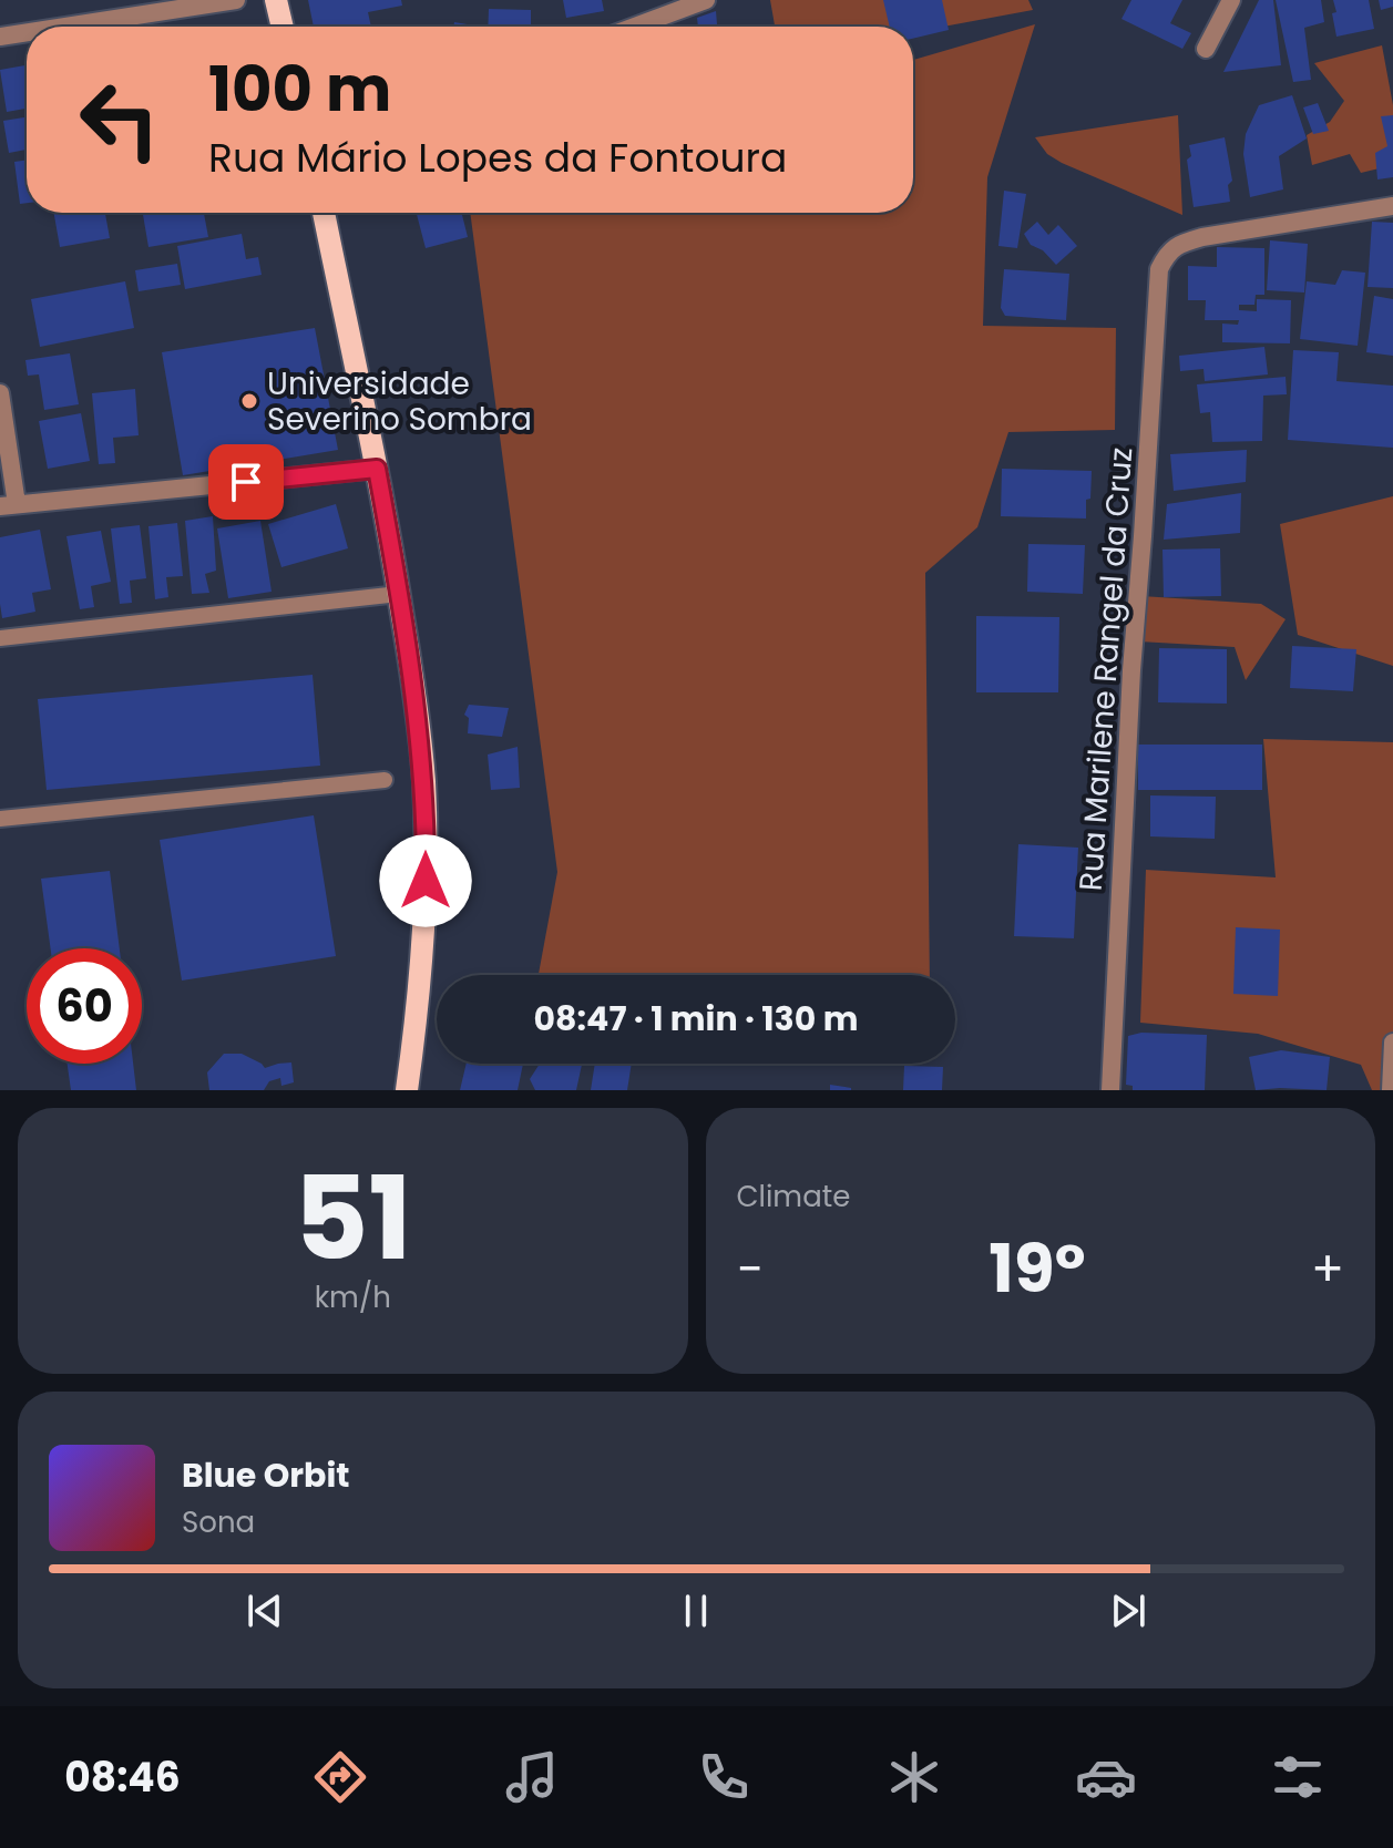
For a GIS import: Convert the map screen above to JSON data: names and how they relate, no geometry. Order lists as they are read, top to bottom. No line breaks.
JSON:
{"streets":{"street":["Rua Marilene Rangel da Cruz"]},"places":["Universidade Severino Sombra"],"page":{"turn":["100 m","Rua Mário Lopes da Fontoura"],"limit":"60","trip":"08:47 · 1 min · 130 m","tile":[["51","km/h"],"Climate"],"heat":["−","19°","+"],"song":["Blue Orbit","Sona"],"tabs":"08:46"}}
